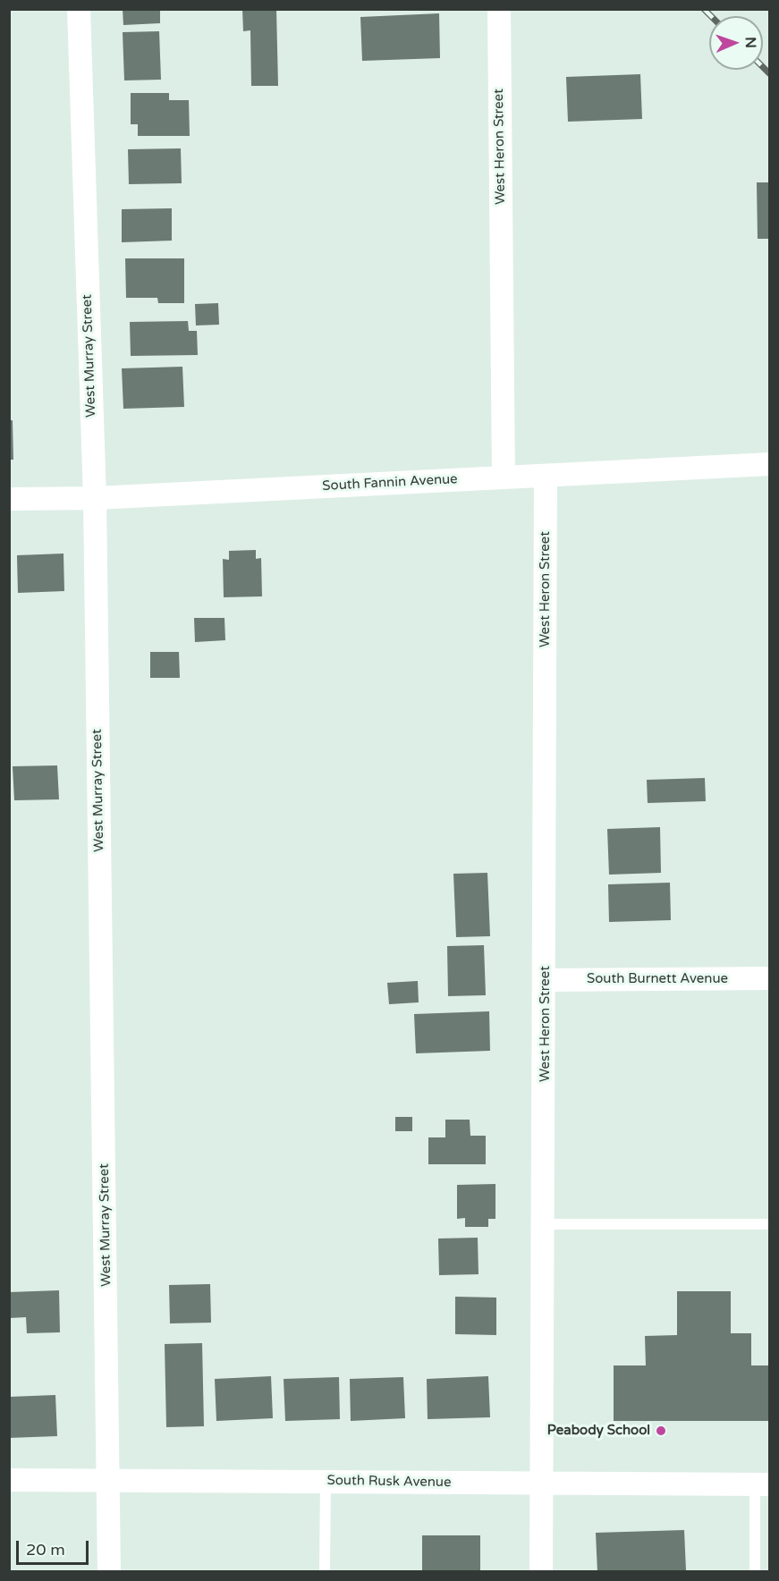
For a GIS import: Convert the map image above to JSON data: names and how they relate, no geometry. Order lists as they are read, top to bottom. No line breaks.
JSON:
{"streets":{"street":["West Heron Street","West Murray Street","South Fannin Avenue","South Burnett Avenue","South Rusk Avenue"]},"crossings":[["West Heron Street","South Fannin Avenue"],["West Heron Street","South Burnett Avenue"],["West Heron Street","South Rusk Avenue"],["West Murray Street","South Fannin Avenue"],["West Murray Street","South Rusk Avenue"]],"places":["Peabody School"],"scale_bar":"20 m","north":"right"}
